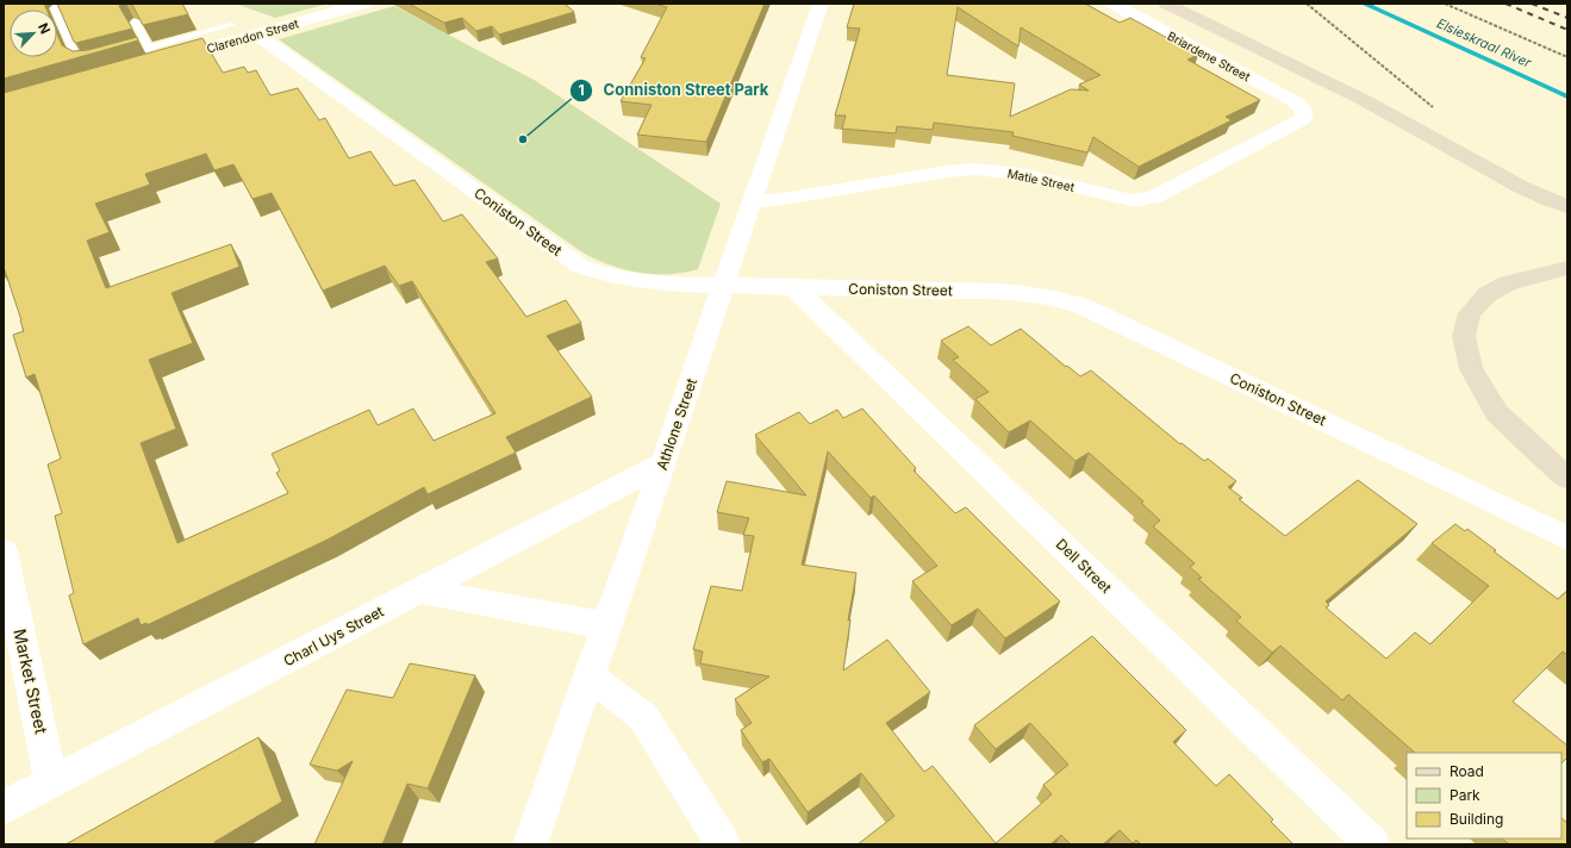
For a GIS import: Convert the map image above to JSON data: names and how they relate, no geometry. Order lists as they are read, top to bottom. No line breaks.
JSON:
{"streets":{"street":["Clarendon Street","Briardene Street","Matie Street","Coniston Street","Athlone Street","Dell Street","Charl Uys Street","Market Street"]},"crossings":[["Clarendon Street","Coniston Street"],["Briardene Street","Matie Street"],["Matie Street","Athlone Street"],["Coniston Street","Athlone Street"],["Coniston Street","Dell Street"],["Athlone Street","Charl Uys Street"],["Charl Uys Street","Market Street"]],"water":["Elsieskraal River"],"places":["Conniston Street Park"],"legend":["Road","Park","Building"],"north":"top right"}
